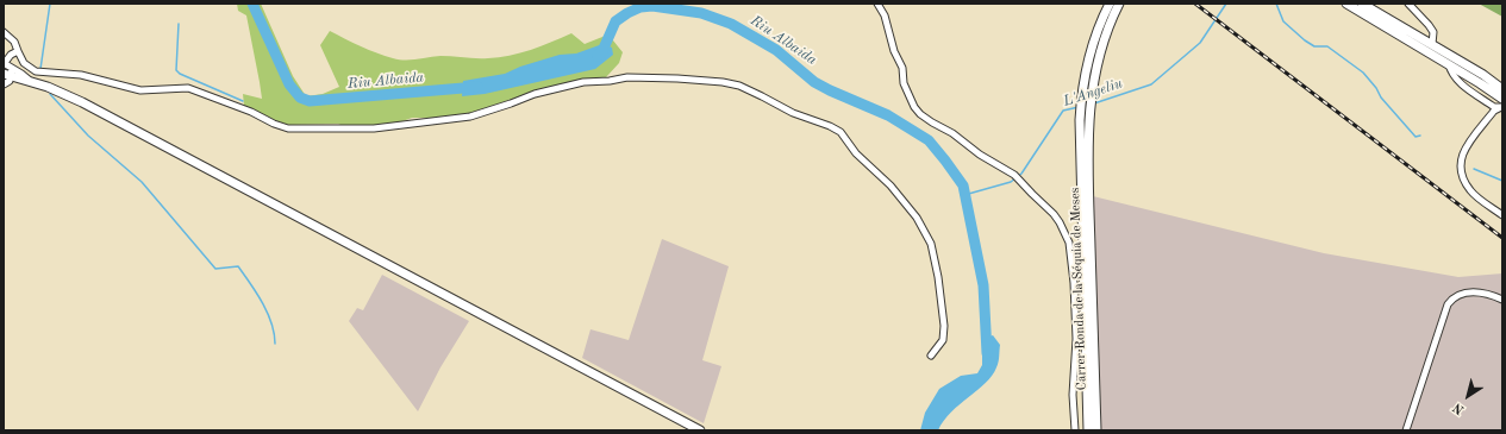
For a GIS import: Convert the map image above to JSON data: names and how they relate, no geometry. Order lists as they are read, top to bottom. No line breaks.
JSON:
{"streets":{"main road":["Carrer Ronda de la Séquia de Meses"]},"water":["Riu Albaida","L'Angeliu"],"north":"bottom left"}
